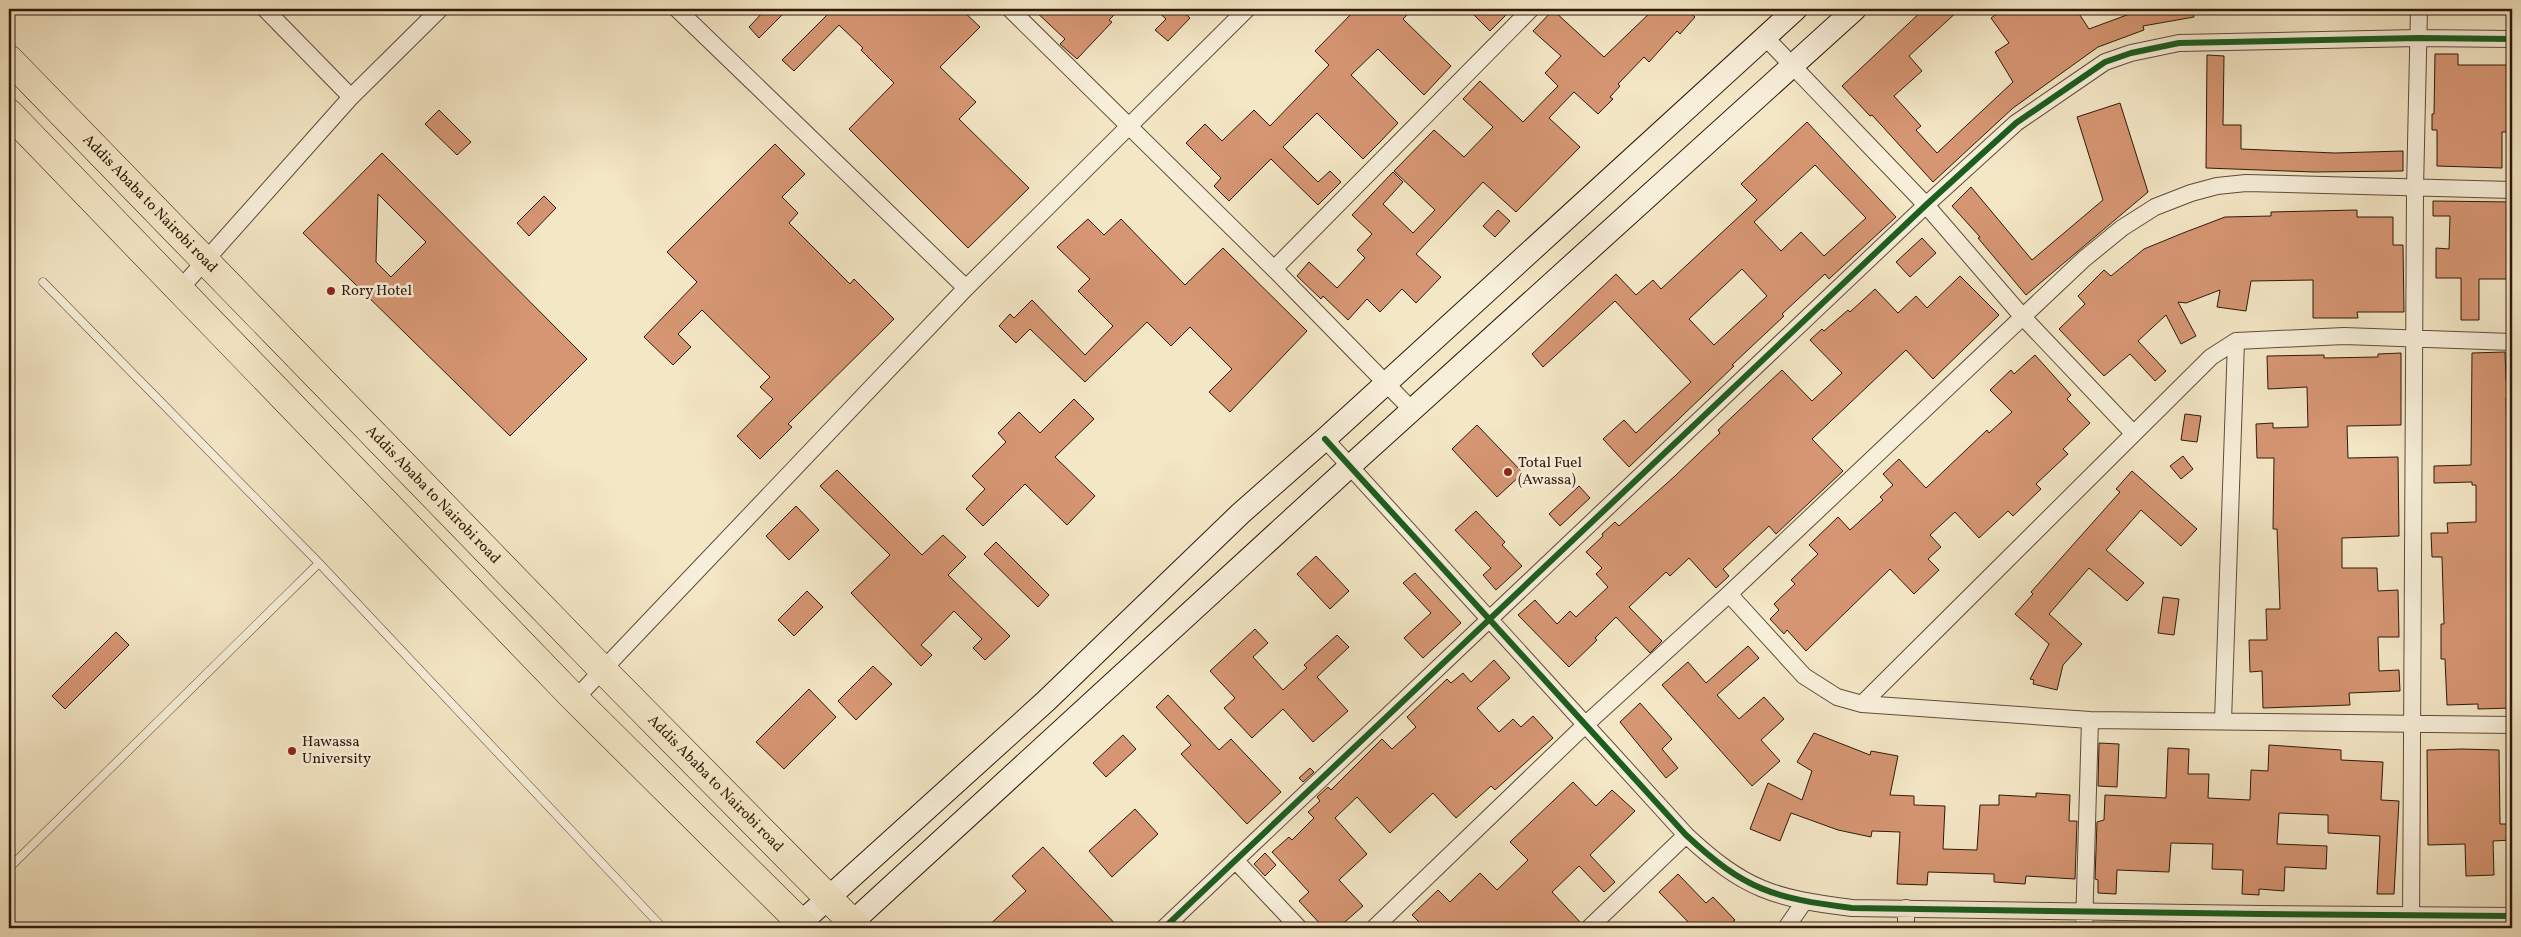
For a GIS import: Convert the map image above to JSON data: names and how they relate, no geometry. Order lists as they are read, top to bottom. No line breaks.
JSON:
{"streets":{"highway":["Addis Ababa to Nairobi road"]},"places":["Rory Hotel","Total Fuel (Awassa)","Hawassa University"]}
